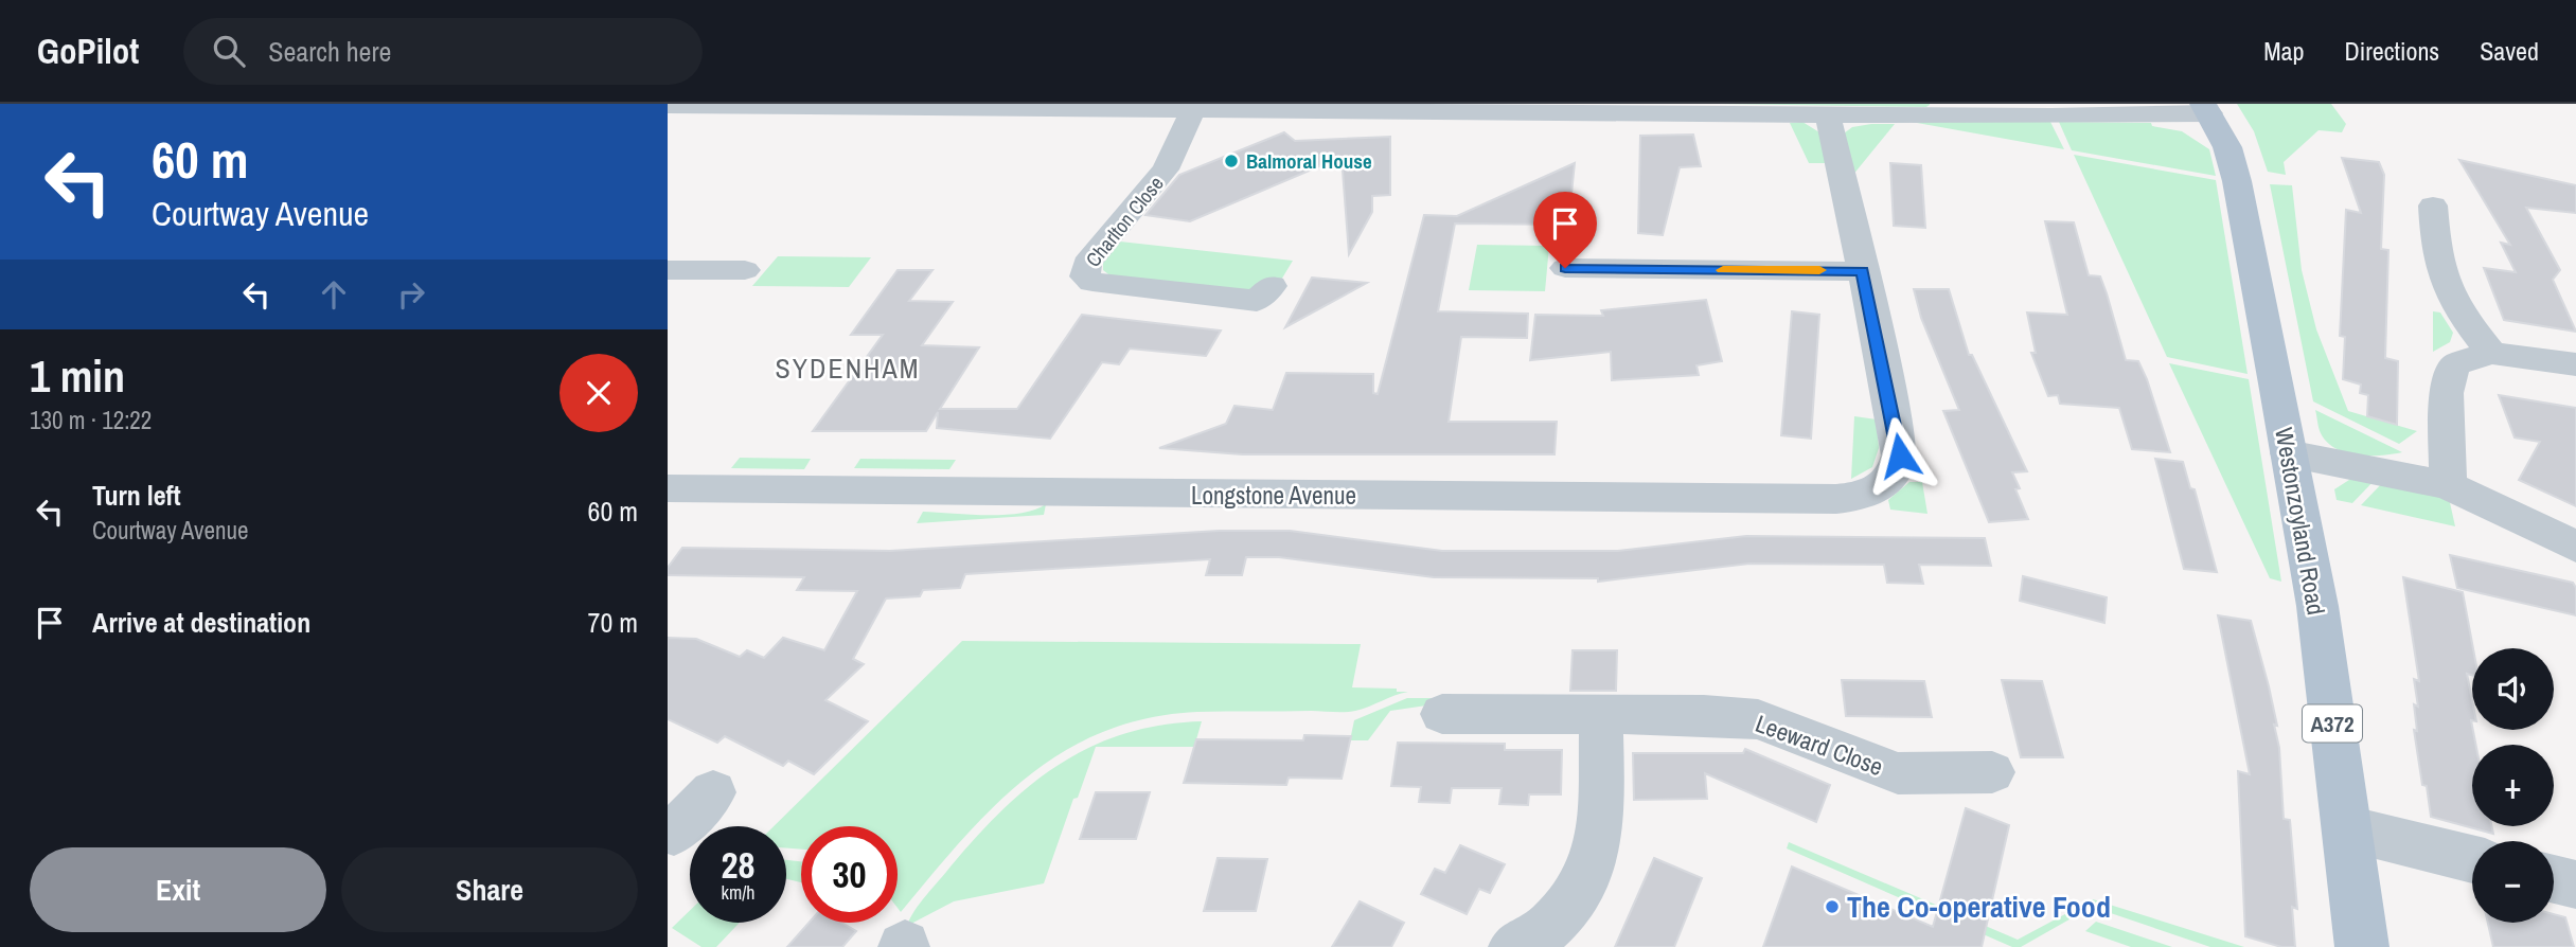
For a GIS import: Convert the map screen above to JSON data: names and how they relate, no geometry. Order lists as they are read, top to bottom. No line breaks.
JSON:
{"streets":{"main road":["Westonzoyland Road","A372"],"street":["Charlton Close","Longstone Avenue","Leeward Close"]},"districts":["SYDENHAM"],"places":["Balmoral House","The Co-operative Food"],"page":{"header":"GoPilot","search":"Search here","nav":["Map","Directions","Saved"],"turn":["60 m","Courtway Avenue"],"heading":["1 min","130 m · 12:22"],"list":[{"name":"Turn left","note":"Courtway Avenue","value":"60 m"},{"name":"Arrive at destination","value":"70 m"}],"map_buttons":["+","−"],"speed":"28 km/h","limit":"30","buttons":["Exit","Share"]}}
